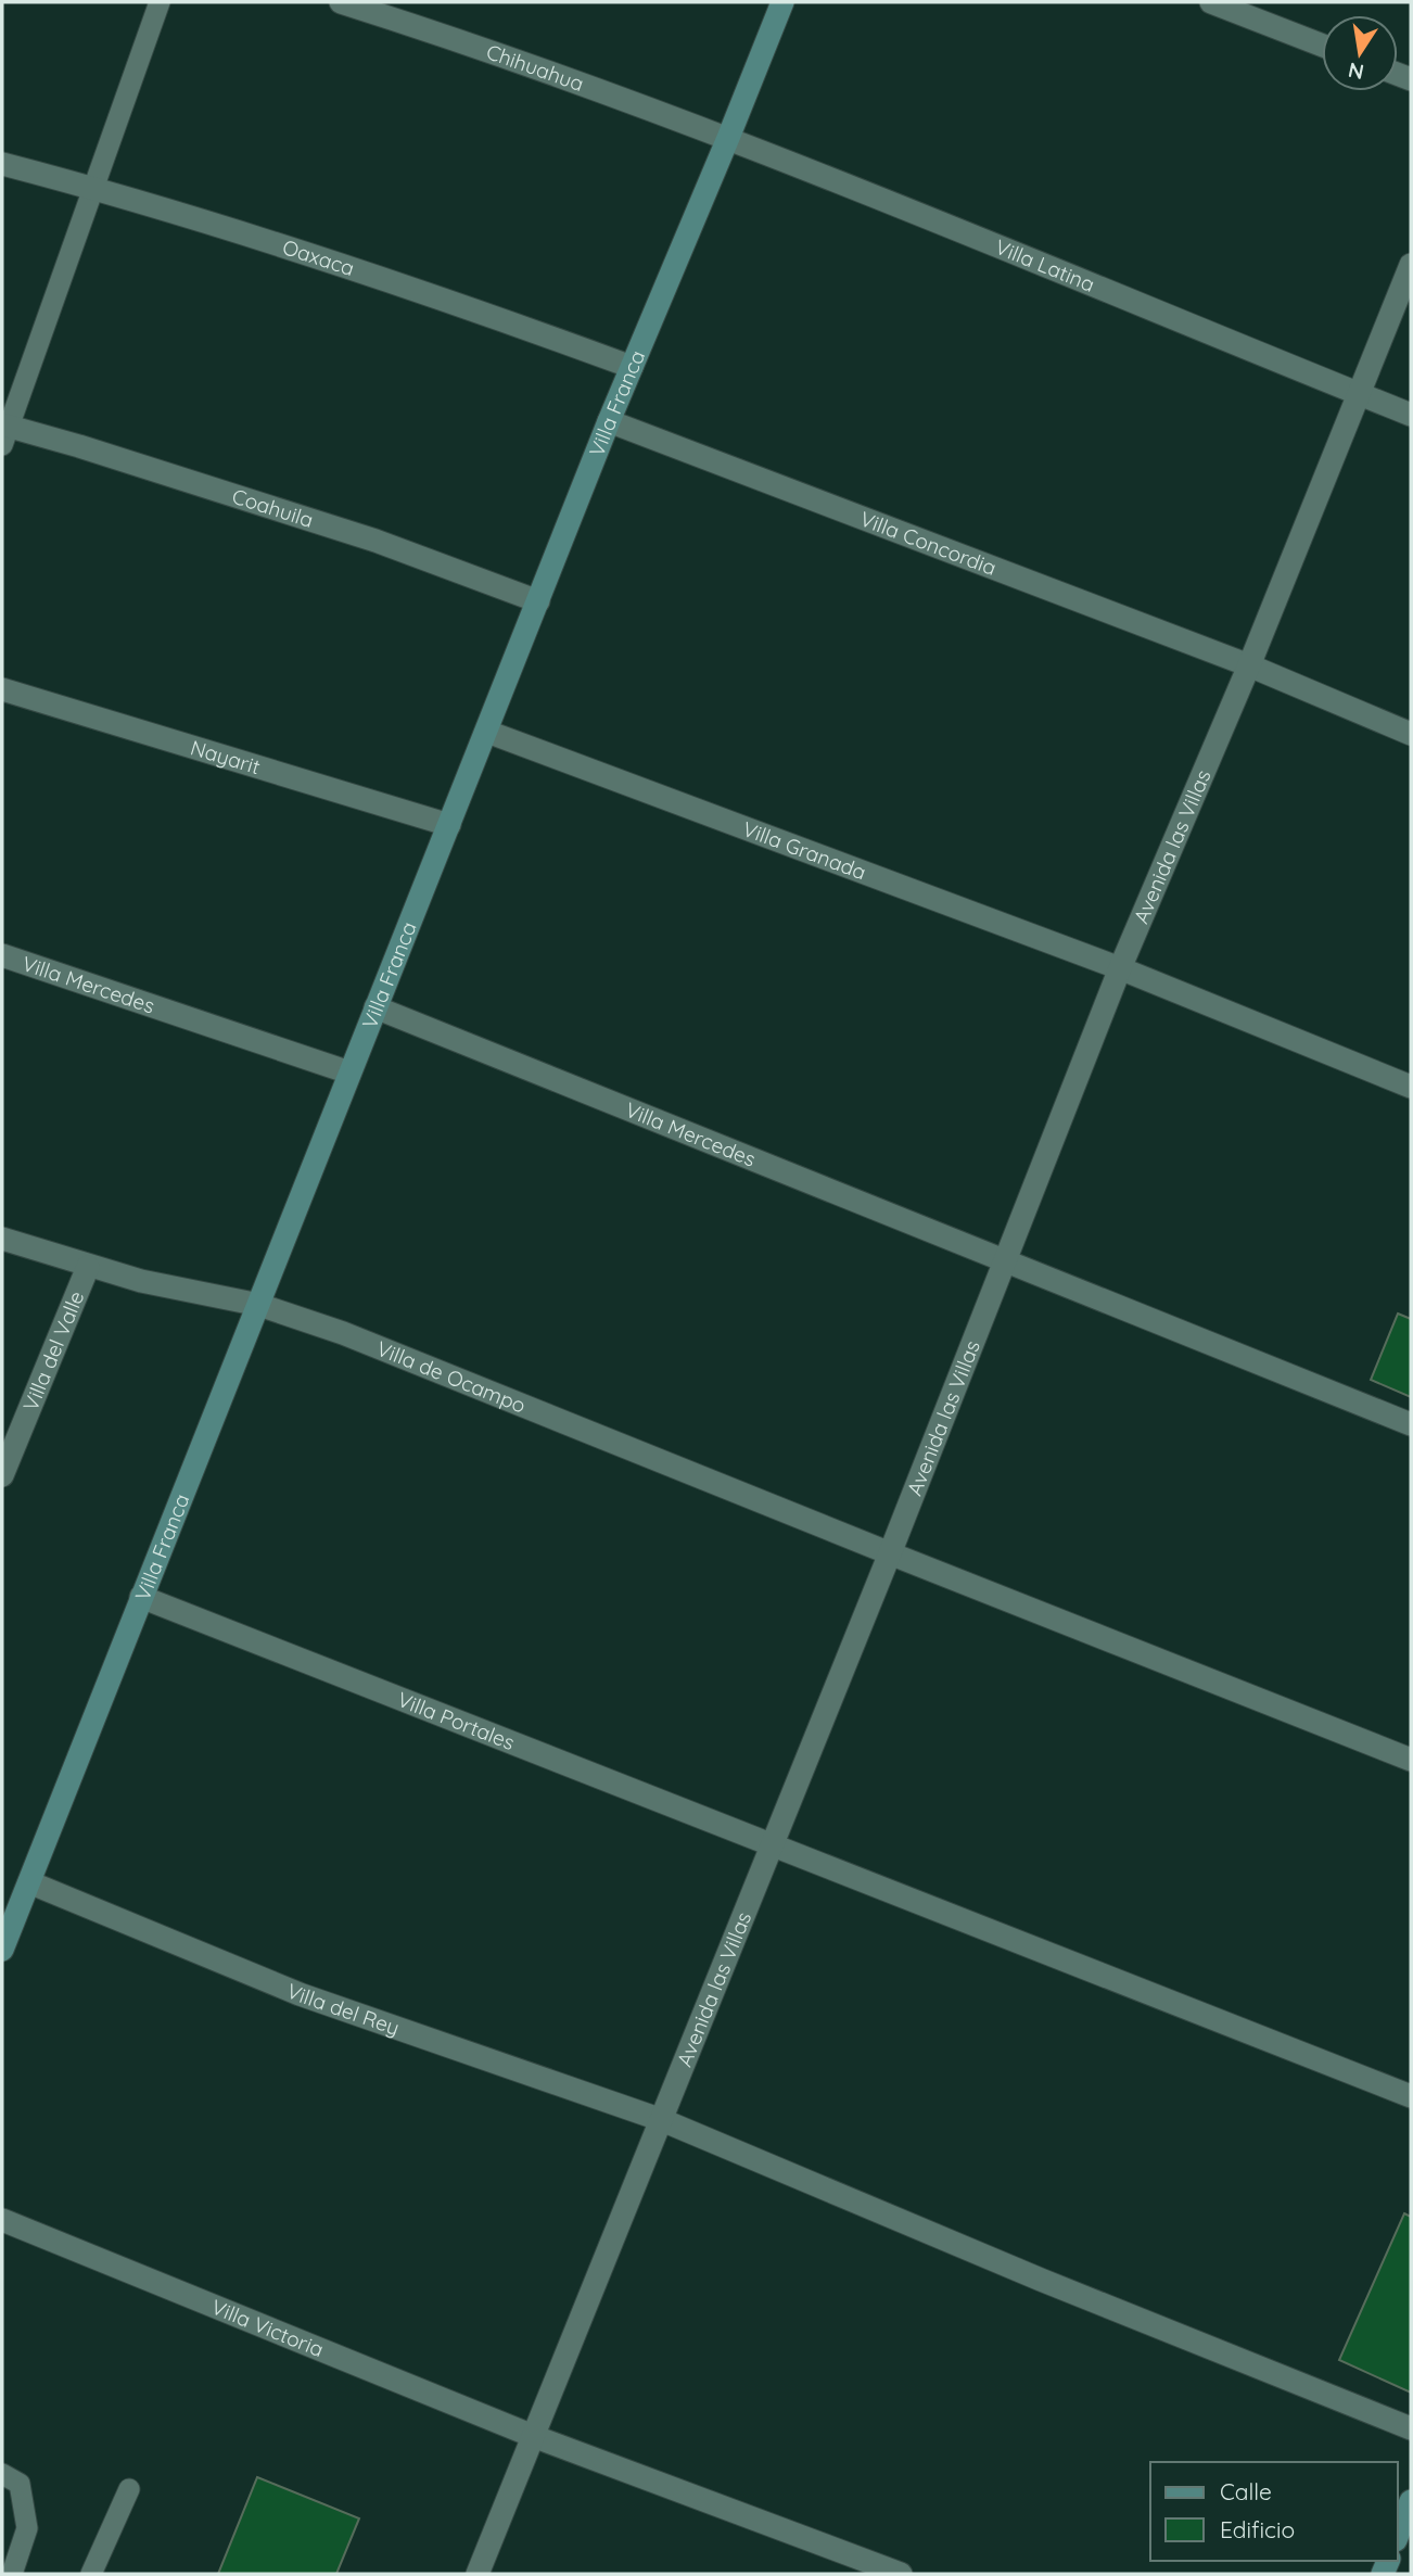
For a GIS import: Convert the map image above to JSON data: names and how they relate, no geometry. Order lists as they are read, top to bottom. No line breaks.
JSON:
{"streets":{"street":["Chihuahua","Oaxaca","Villa Latina","Villa Franca","Coahuila","Villa Concordia","Nayarit","Avenida las Villas","Villa Granada","Villa Mercedes","Villa del Valle","Villa de Ocampo","Villa Portales","Villa del Rey","Villa Victoria"]},"crossings":[["Chihuahua","Villa Latina"],["Chihuahua","Villa Franca"],["Oaxaca","Villa Franca"],["Villa Latina","Villa Franca"],["Villa Latina","Avenida las Villas"],["Villa Franca","Coahuila"],["Villa Franca","Villa Concordia"],["Villa Franca","Nayarit"],["Villa Franca","Villa Granada"],["Villa Franca","Villa Mercedes"],["Villa Franca","Villa de Ocampo"],["Villa Franca","Villa Portales"],["Villa Franca","Villa del Rey"],["Villa Concordia","Avenida las Villas"],["Avenida las Villas","Villa Granada"],["Avenida las Villas","Villa Mercedes"],["Avenida las Villas","Villa de Ocampo"],["Avenida las Villas","Villa Portales"],["Avenida las Villas","Villa del Rey"],["Avenida las Villas","Villa Victoria"],["Villa del Valle","Villa de Ocampo"]],"legend":["Calle","Edificio"],"north":"bottom"}
